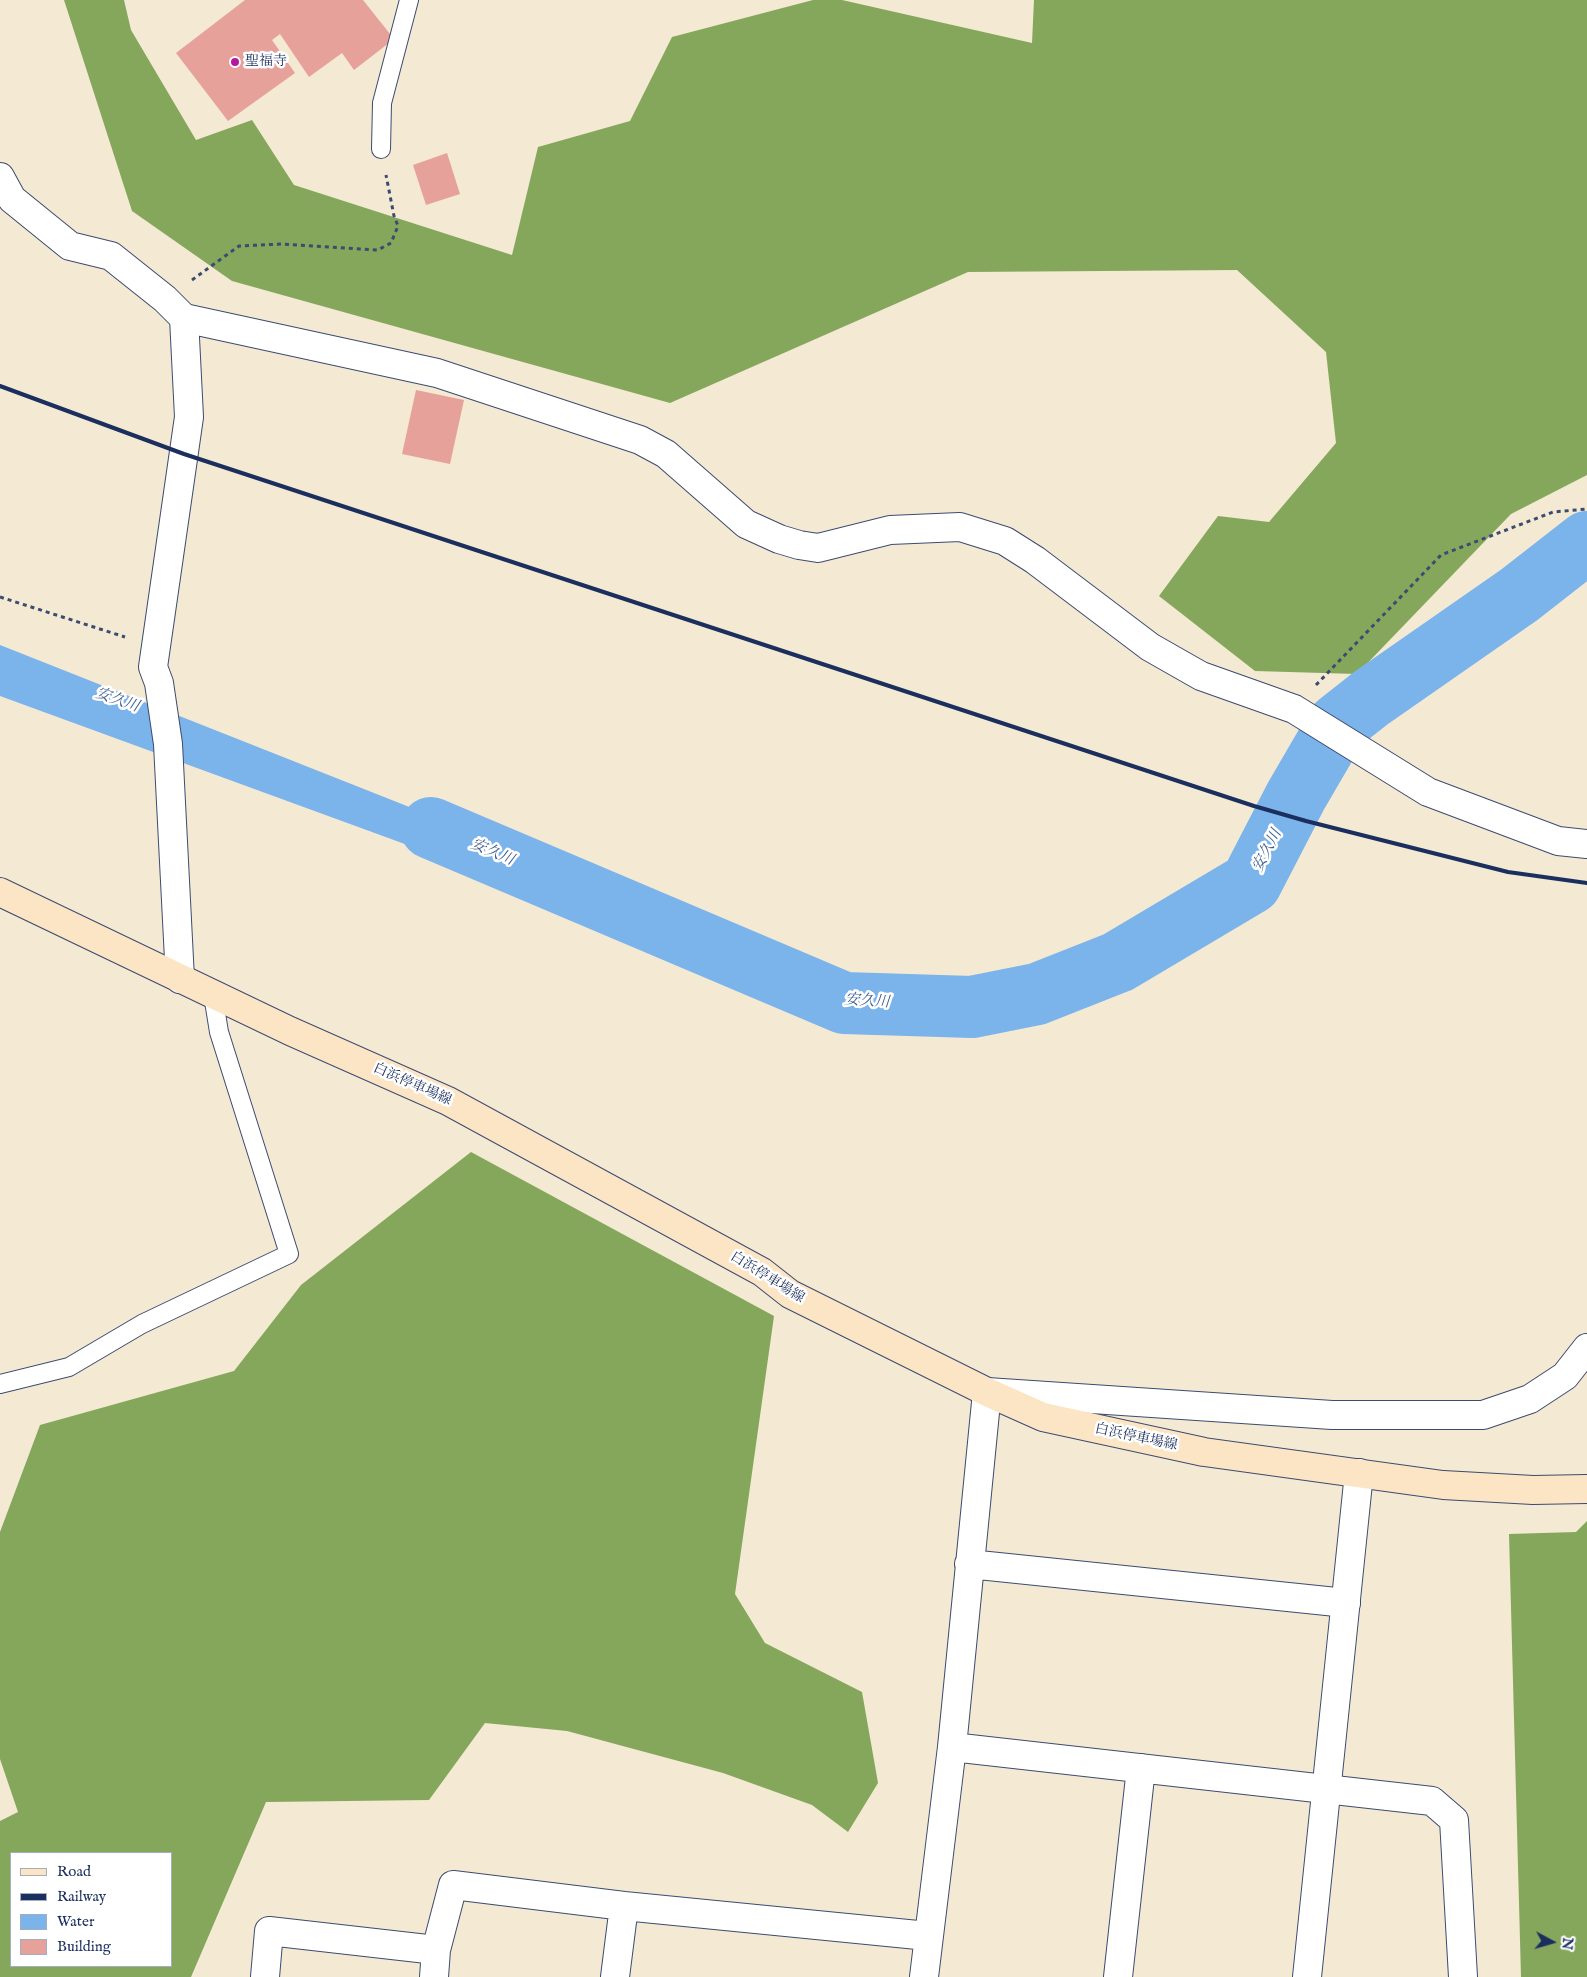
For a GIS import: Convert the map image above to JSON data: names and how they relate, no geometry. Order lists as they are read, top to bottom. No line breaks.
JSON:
{"streets":{"main road":["白浜停車場線"]},"water":["安久川"],"places":["聖福寺"],"legend":["Road","Railway","Water","Building"],"north":"right"}
